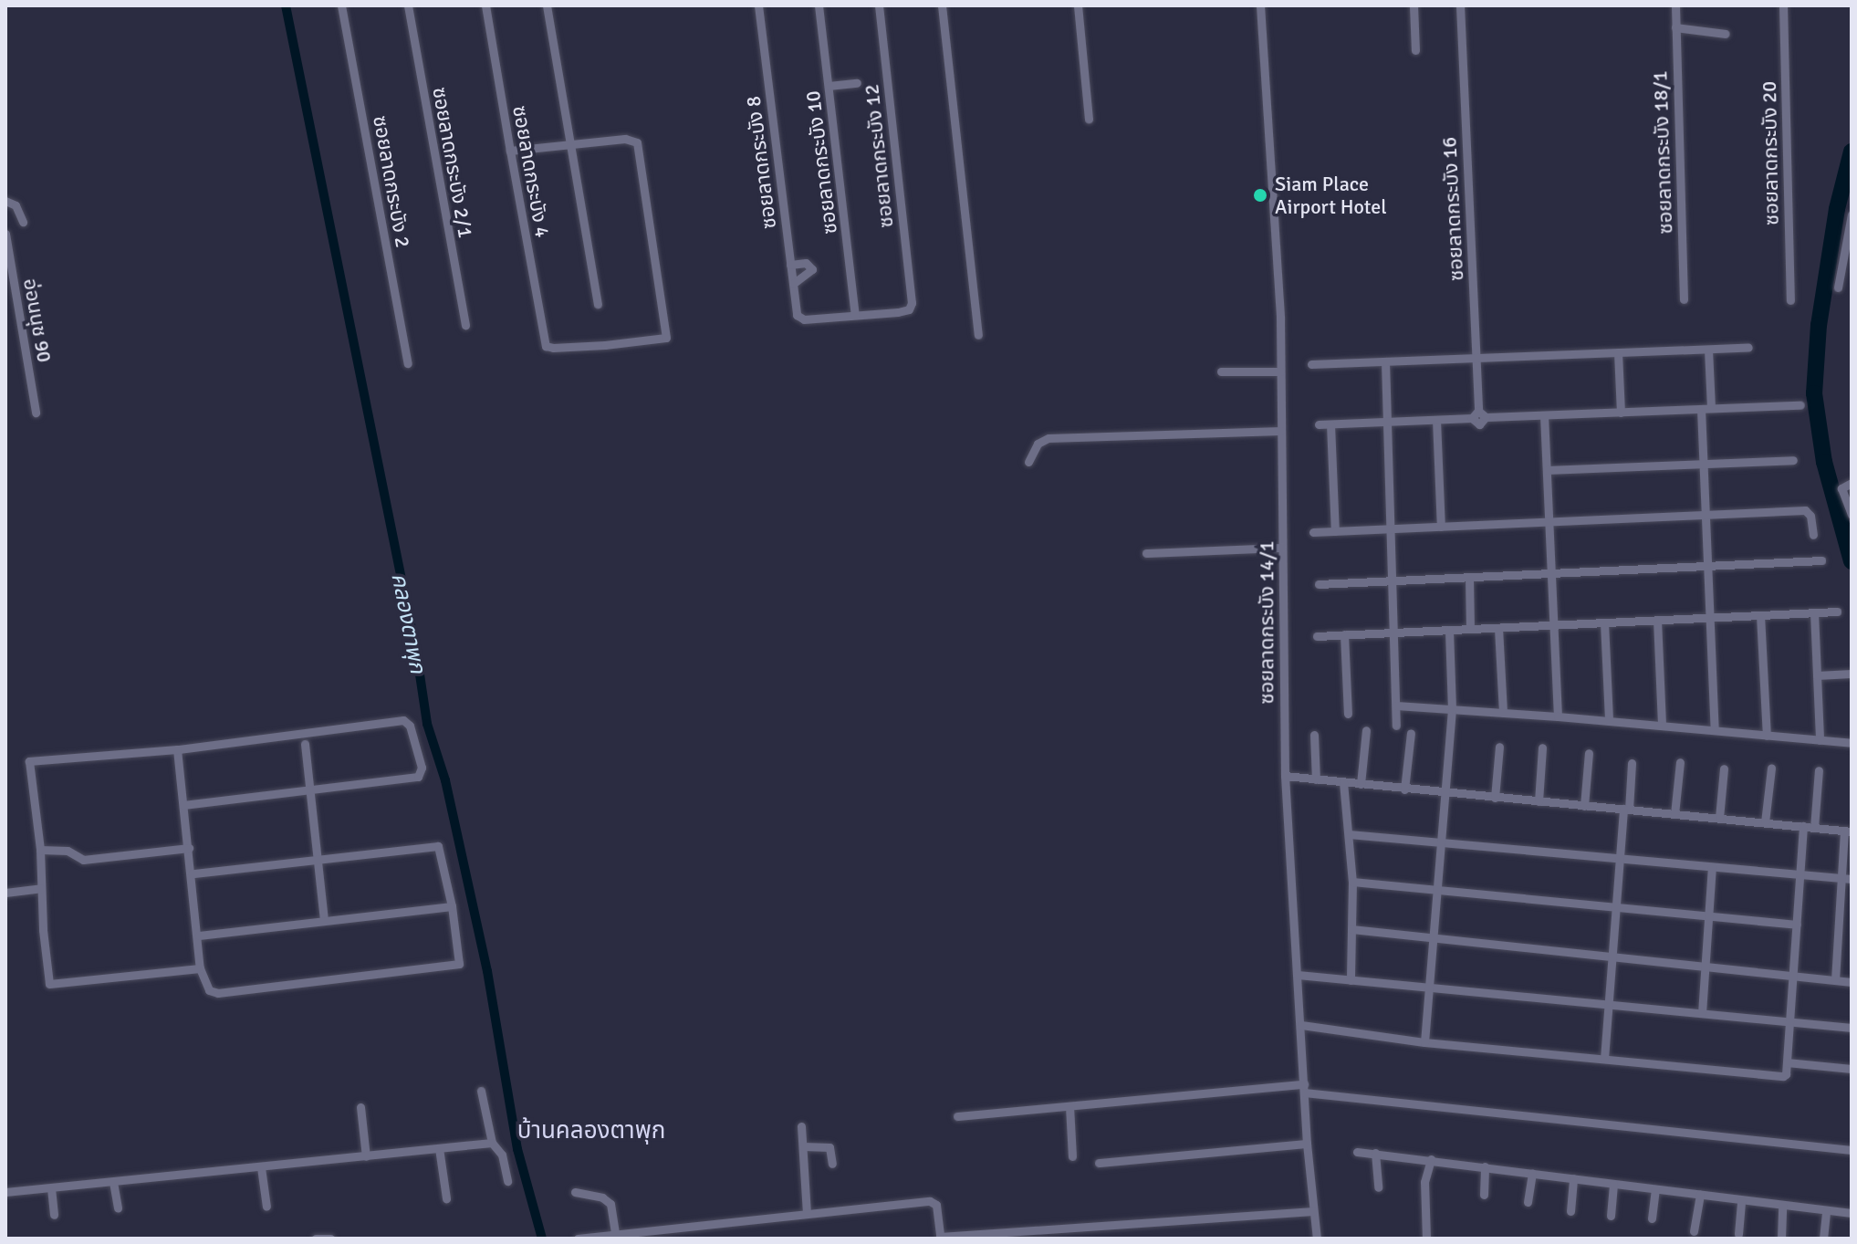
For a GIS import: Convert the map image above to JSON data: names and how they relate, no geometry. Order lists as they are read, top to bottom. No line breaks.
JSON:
{"streets":{"street":["ซอยลาดกระบัง 18/1","ซอยลาดกระบัง 20","ซอยลาดกระบัง 12","ซอยลาดกระบัง 2/1","ซอยลาดกระบัง 8","ซอยลาดกระบัง 10","ซอยลาดกระบัง 4","ซอยลาดกระบัง 2","ซอยลาดกระบัง 16","อ่อนนุช 90","ซอยลาดกระบัง 14/1"]},"crossings":[["ซอยลาดกระบัง 12","ซอยลาดกระบัง 8"],["ซอยลาดกระบัง 12","ซอยลาดกระบัง 10"],["ซอยลาดกระบัง 8","ซอยลาดกระบัง 10"]],"districts":["บ้านคลองตาพุก"],"water":["คลองตาพุก"],"places":["Siam Place Airport Hotel"]}
